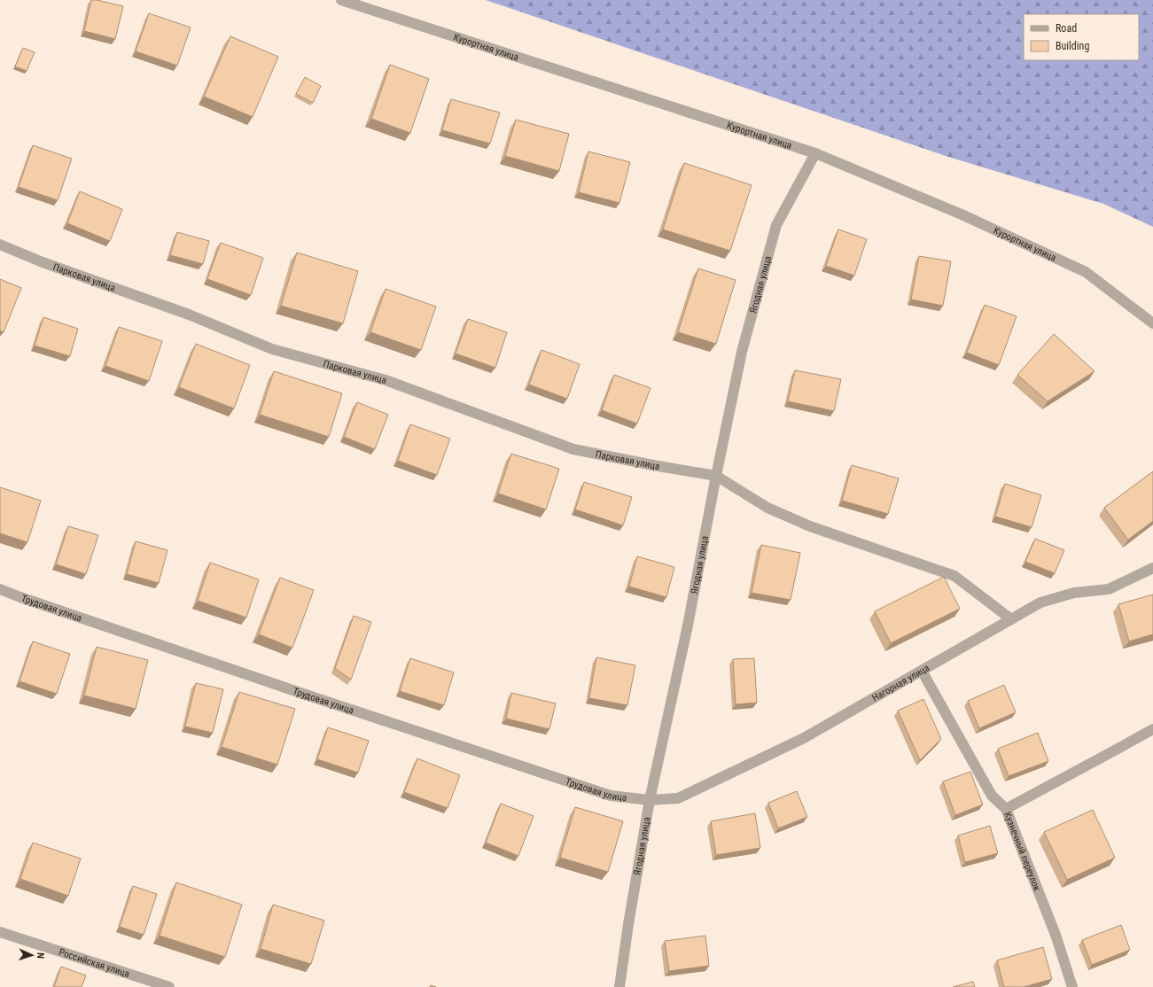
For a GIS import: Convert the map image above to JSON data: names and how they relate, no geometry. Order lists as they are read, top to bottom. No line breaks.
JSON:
{"streets":{"street":["Курортная улица","Парковая улица","Ягодная улица","Трудовая улица","Нагорная улица","Кузнечный переулок","Российская улица"]},"crossings":[["Курортная улица","Ягодная улица"],["Парковая улица","Ягодная улица"],["Ягодная улица","Трудовая улица"],["Ягодная улица","Нагорная улица"],["Трудовая улица","Нагорная улица"],["Нагорная улица","Кузнечный переулок"]],"legend":["Road","Building"],"north":"right"}
